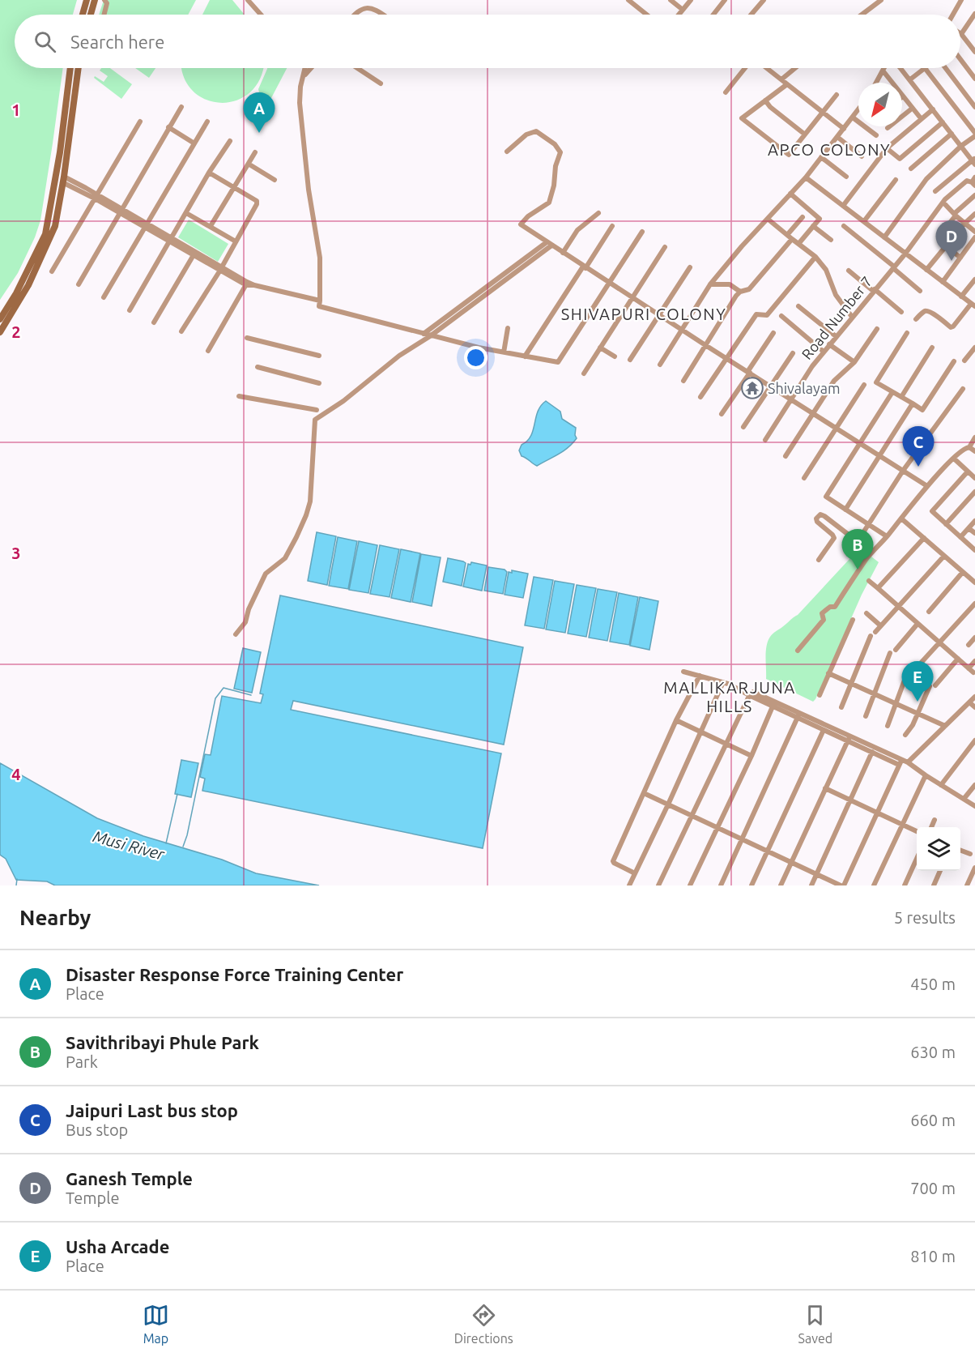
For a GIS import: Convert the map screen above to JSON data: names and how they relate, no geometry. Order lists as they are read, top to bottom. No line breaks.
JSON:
{"streets":{"street":["Road Number 7"]},"districts":["APCO COLONY","SHIVAPURI COLONY","MALLIKARJUNA HILLS"],"water":["Musi River"],"places":{"temple":["Shivalayam"]},"north":"bottom left","page":{"search":"Search here","pins":["A","D","C","B","E"],"heading":["Nearby","5 results"],"list":[{"mark":"A","name":"Disaster Response Force Training Center","note":"Place","value":"450 m"},{"mark":"B","name":"Savithribayi Phule Park","note":"Park","value":"630 m"},{"mark":"C","name":"Jaipuri Last bus stop","note":"Bus stop","value":"660 m"},{"mark":"D","name":"Ganesh Temple","note":"Temple","value":"700 m"},{"mark":"E","name":"Usha Arcade","note":"Place","value":"810 m"}],"nav":["Map","Directions","Saved"]},"grid":{"rows":["1","2","3","4"]}}
